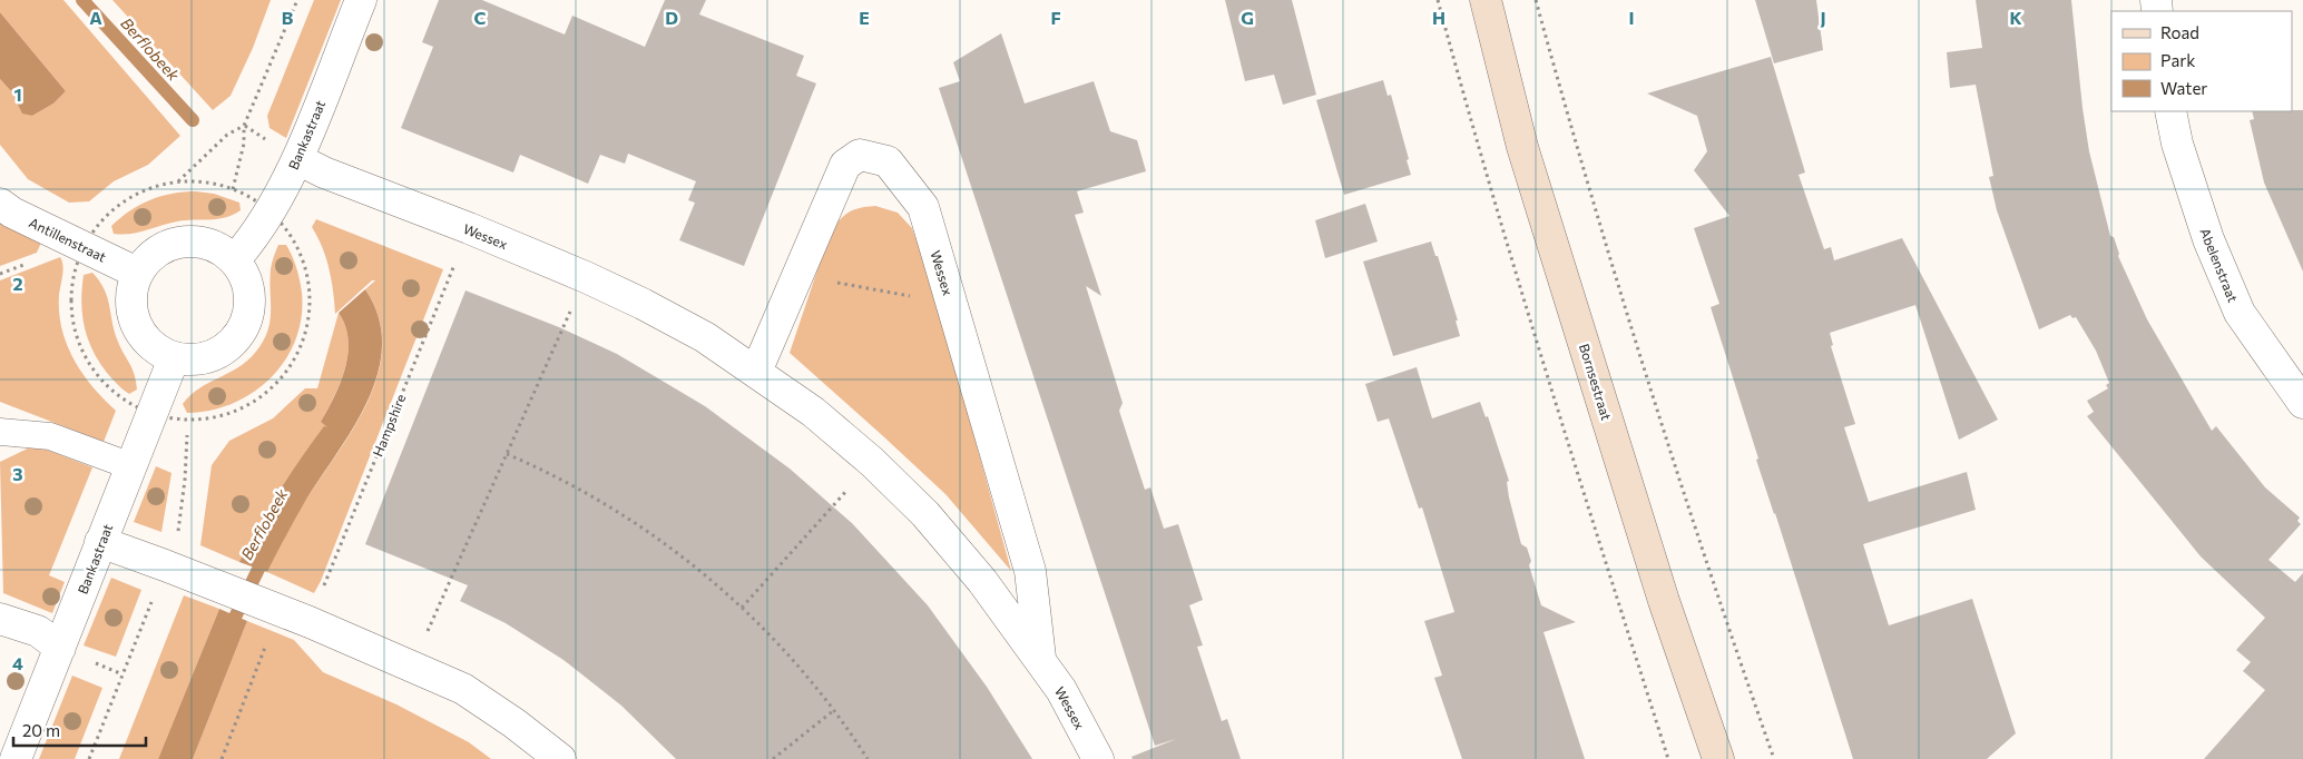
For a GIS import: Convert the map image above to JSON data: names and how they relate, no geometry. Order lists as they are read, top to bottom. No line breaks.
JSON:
{"streets":{"main road":["Bornsestraat"],"street":["Bankastraat","Wessex","Antillenstraat","Abelenstraat"],"path":["Hampshire"]},"crossings":[["Bankastraat","Wessex"],["Bankastraat","Antillenstraat"],["Wessex","Hampshire"]],"water":["Berflobeek"],"legend":["Road","Park","Water"],"scale_bar":"20 m","grid":{"columns":["A","B","C","D","E","F","G","H","I","J","K"],"rows":["1","2","3","4"]}}
